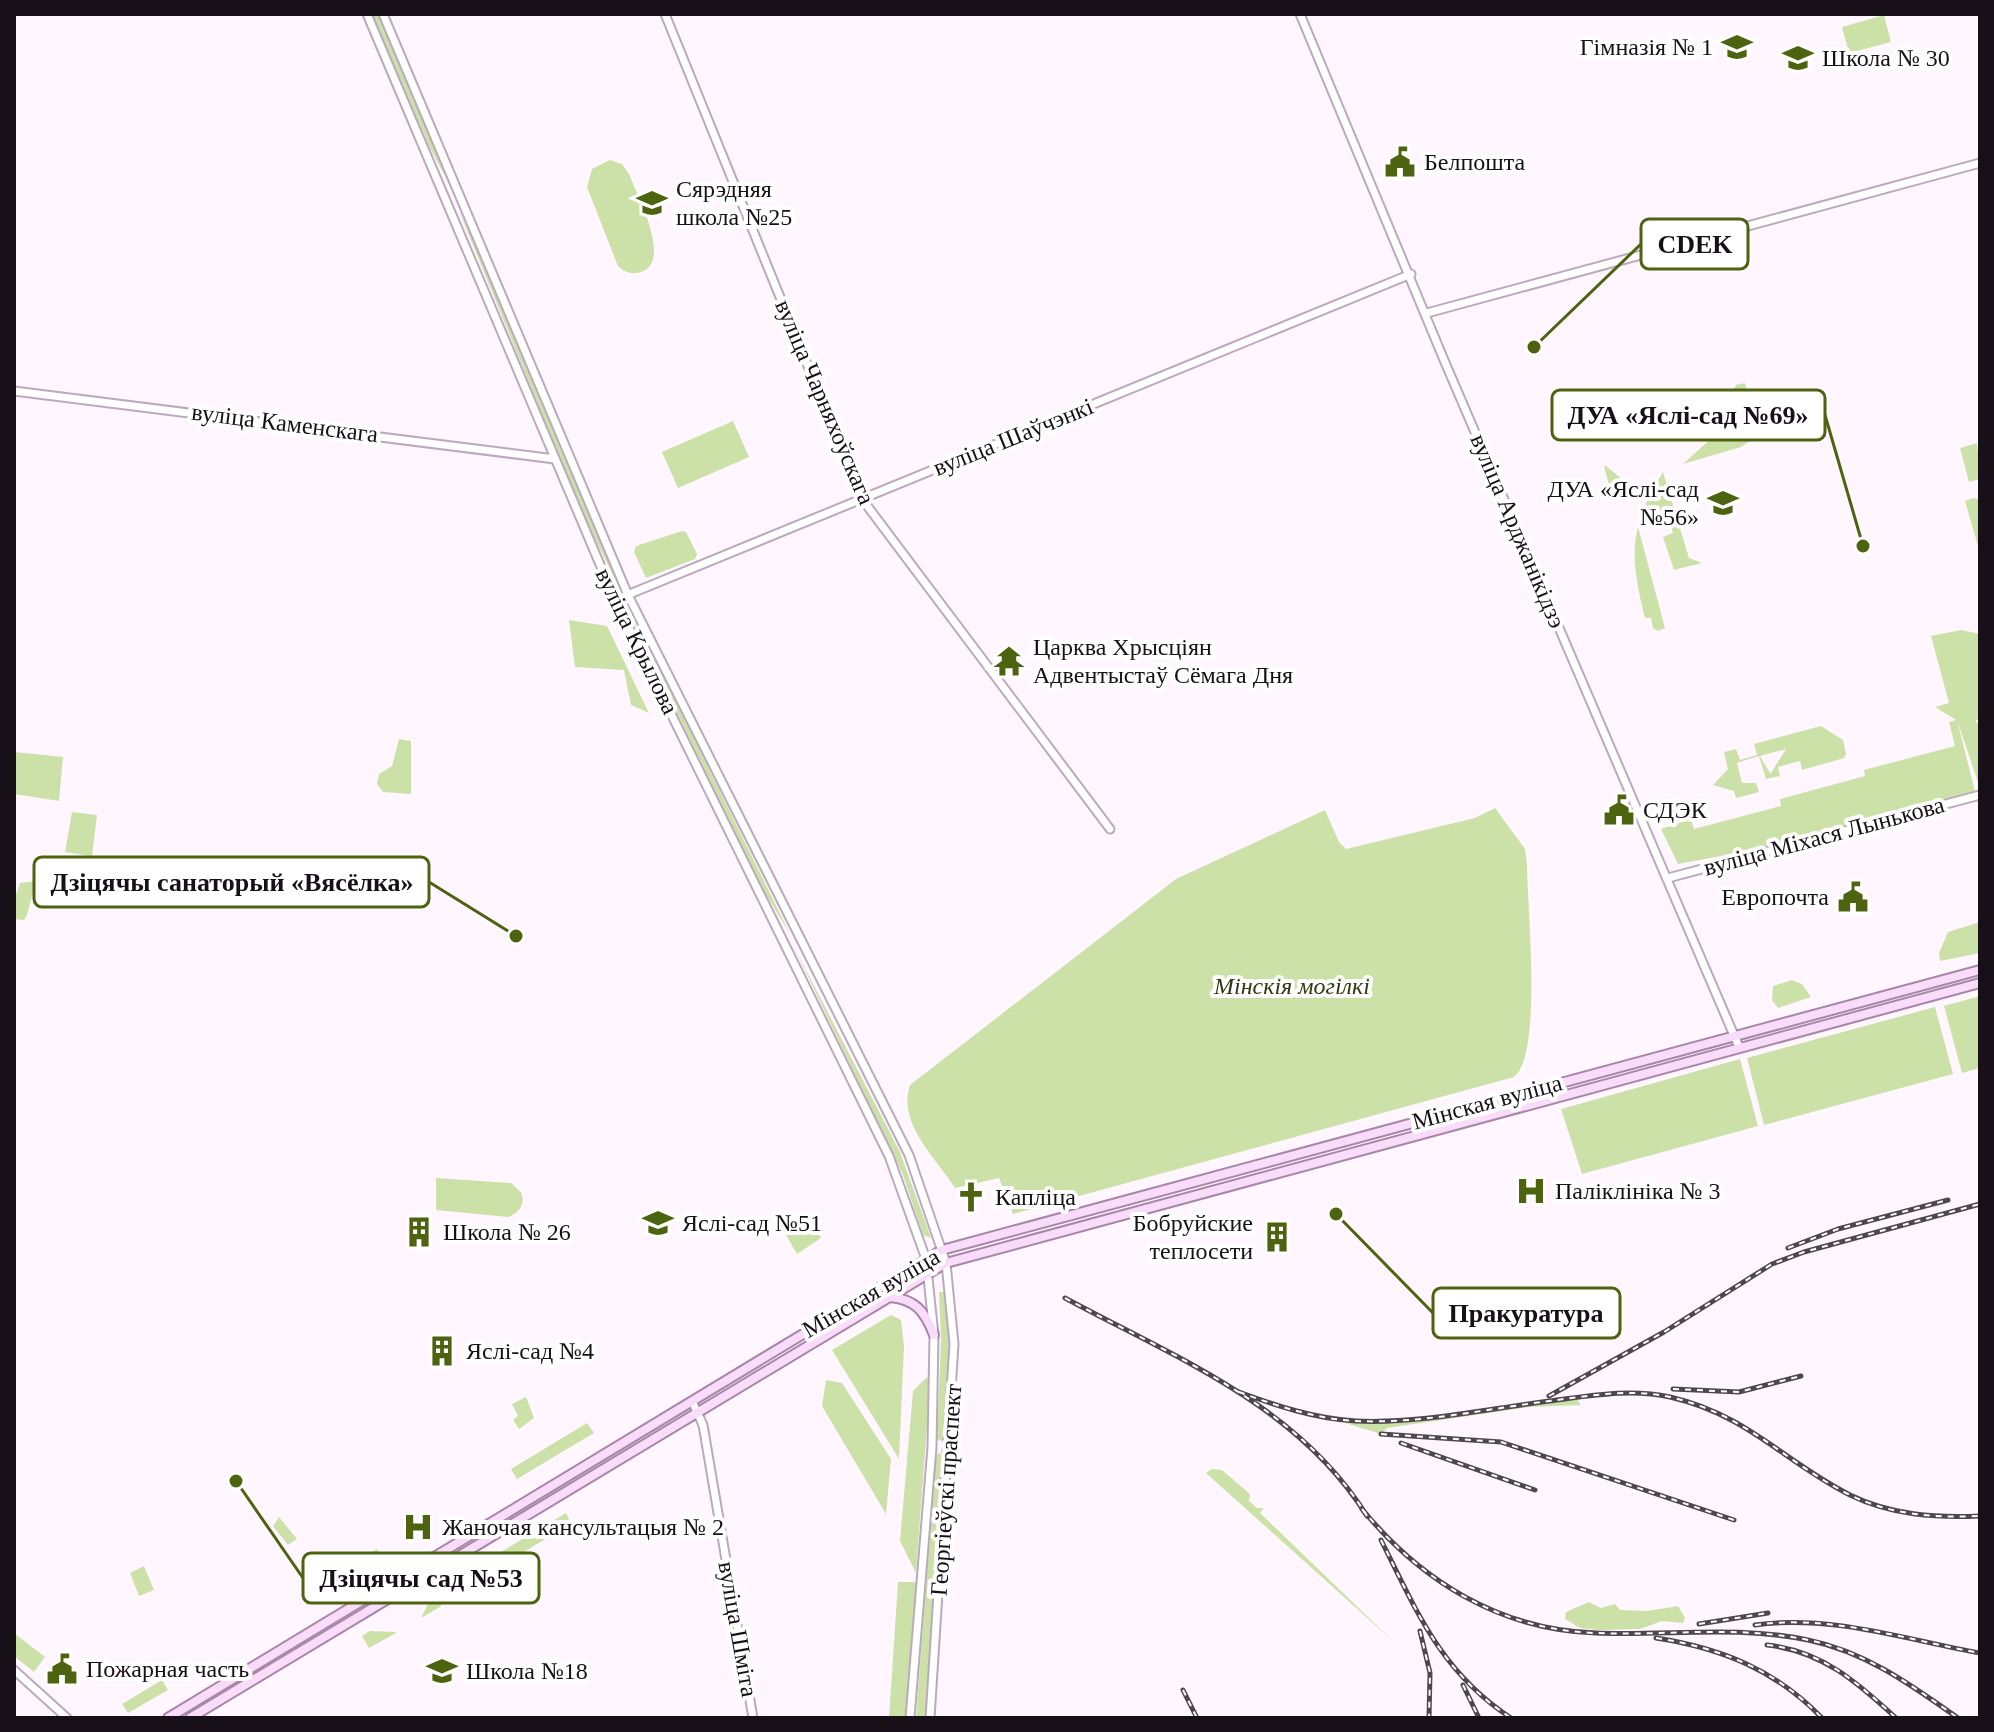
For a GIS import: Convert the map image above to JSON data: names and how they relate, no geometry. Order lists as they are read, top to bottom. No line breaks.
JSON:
{"streets":{"main road":["вуліца Чарняхоўскага","вуліца Каменскага","вуліца Шаўчэнкі","вуліца Арджанікідзэ","вуліца Крылова","вуліца Міхася Лынькова","Мінская вуліца","Георгіеўскі праспект","вуліца Шміта"]},"crossings":[["вуліца Чарняхоўскага","вуліца Шаўчэнкі"],["вуліца Каменскага","вуліца Крылова"],["вуліца Шаўчэнкі","вуліца Арджанікідзэ"],["вуліца Шаўчэнкі","вуліца Крылова"],["вуліца Арджанікідзэ","вуліца Міхася Лынькова"],["вуліца Арджанікідзэ","Мінская вуліца"],["вуліца Крылова","Мінская вуліца"],["вуліца Крылова","Георгіеўскі праспект"],["Мінская вуліца","Георгіеўскі праспект"],["Мінская вуліца","вуліца Шміта"]],"parks":["Мінскія могілкі"],"places":{"school or university":["Гімназія № 1","Школа № 30","Сярэдняя школа №25","ДУА «Яслі-сад №56»","Яслі-сад №51","Школа №18"],"public building":["Белпошта","СДЭК","Европочта","Пожарная часть"],"other":["CDEK","ДУА «Яслі-сад №69»","Дзіцячы санаторый «Вясёлка»","Пракуратура","Дзіцячы сад №53"],"temple":["Царква Хрысціян Адвентыстаў Сёмага Дня"],"hospital":["Паліклініка № 3","Жаночая кансультацыя № 2"],"church":["Капліца"],"building":["Школа № 26","Бобруйские теплосети","Яслі-сад №4"]}}
